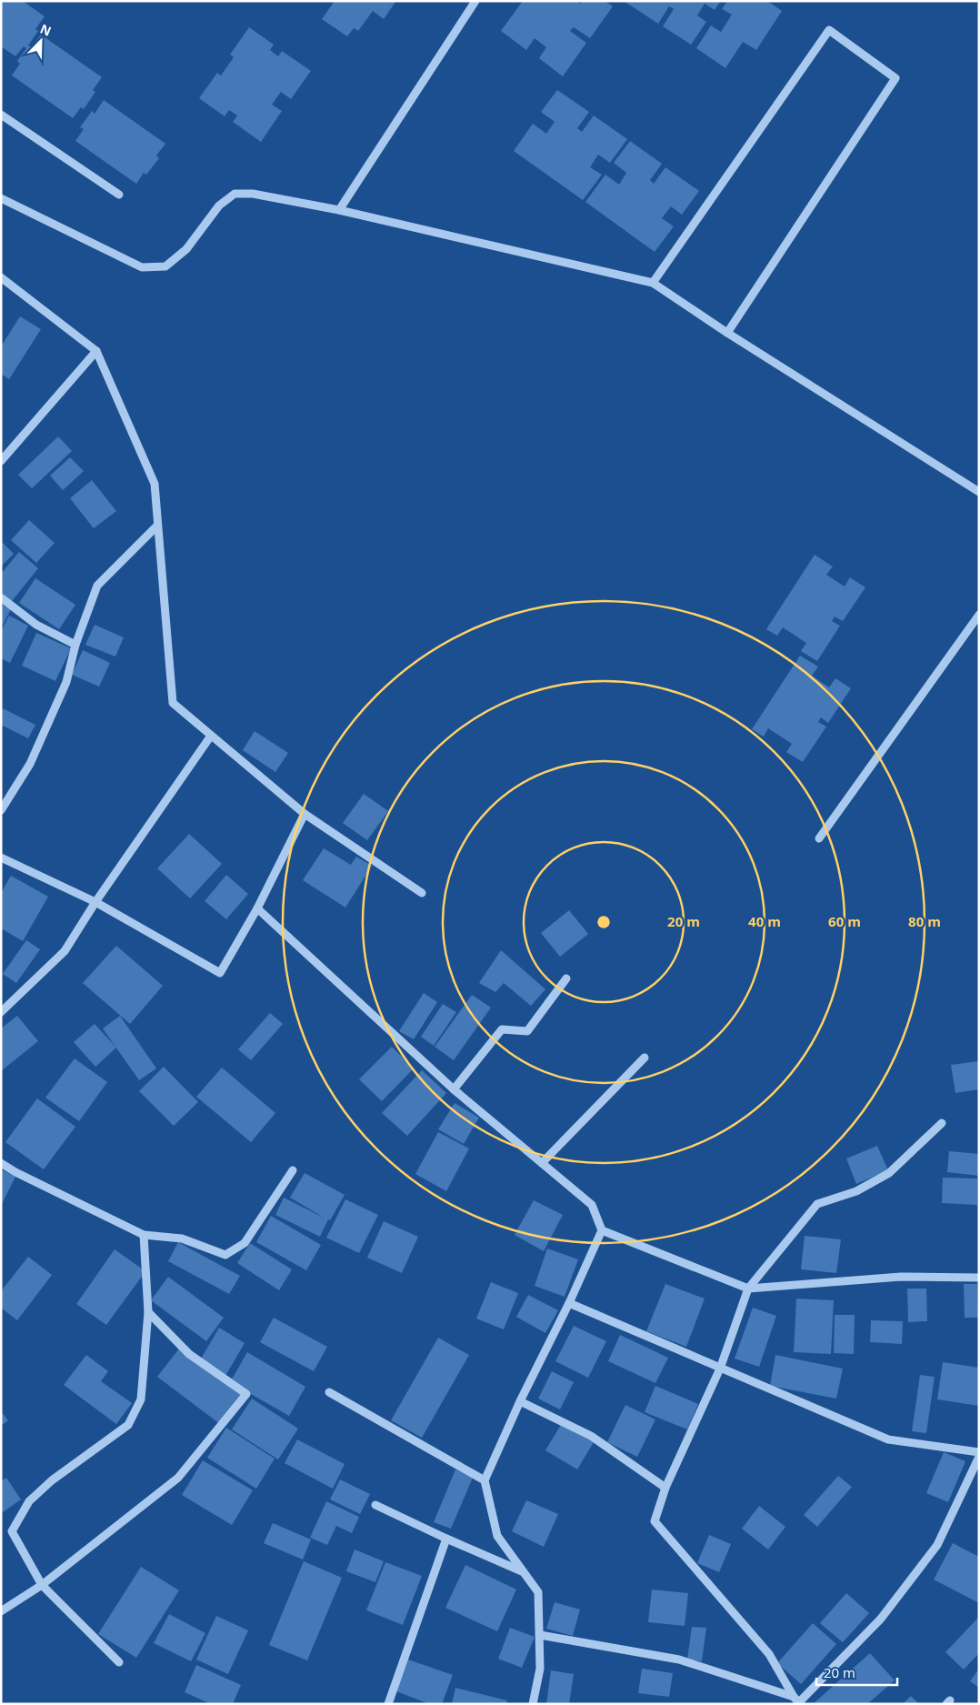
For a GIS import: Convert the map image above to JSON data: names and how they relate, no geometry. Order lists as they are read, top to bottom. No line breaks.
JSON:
{"scale_bar":"20 m","north":"top right","rings":["20 m","40 m","60 m","80 m"]}
